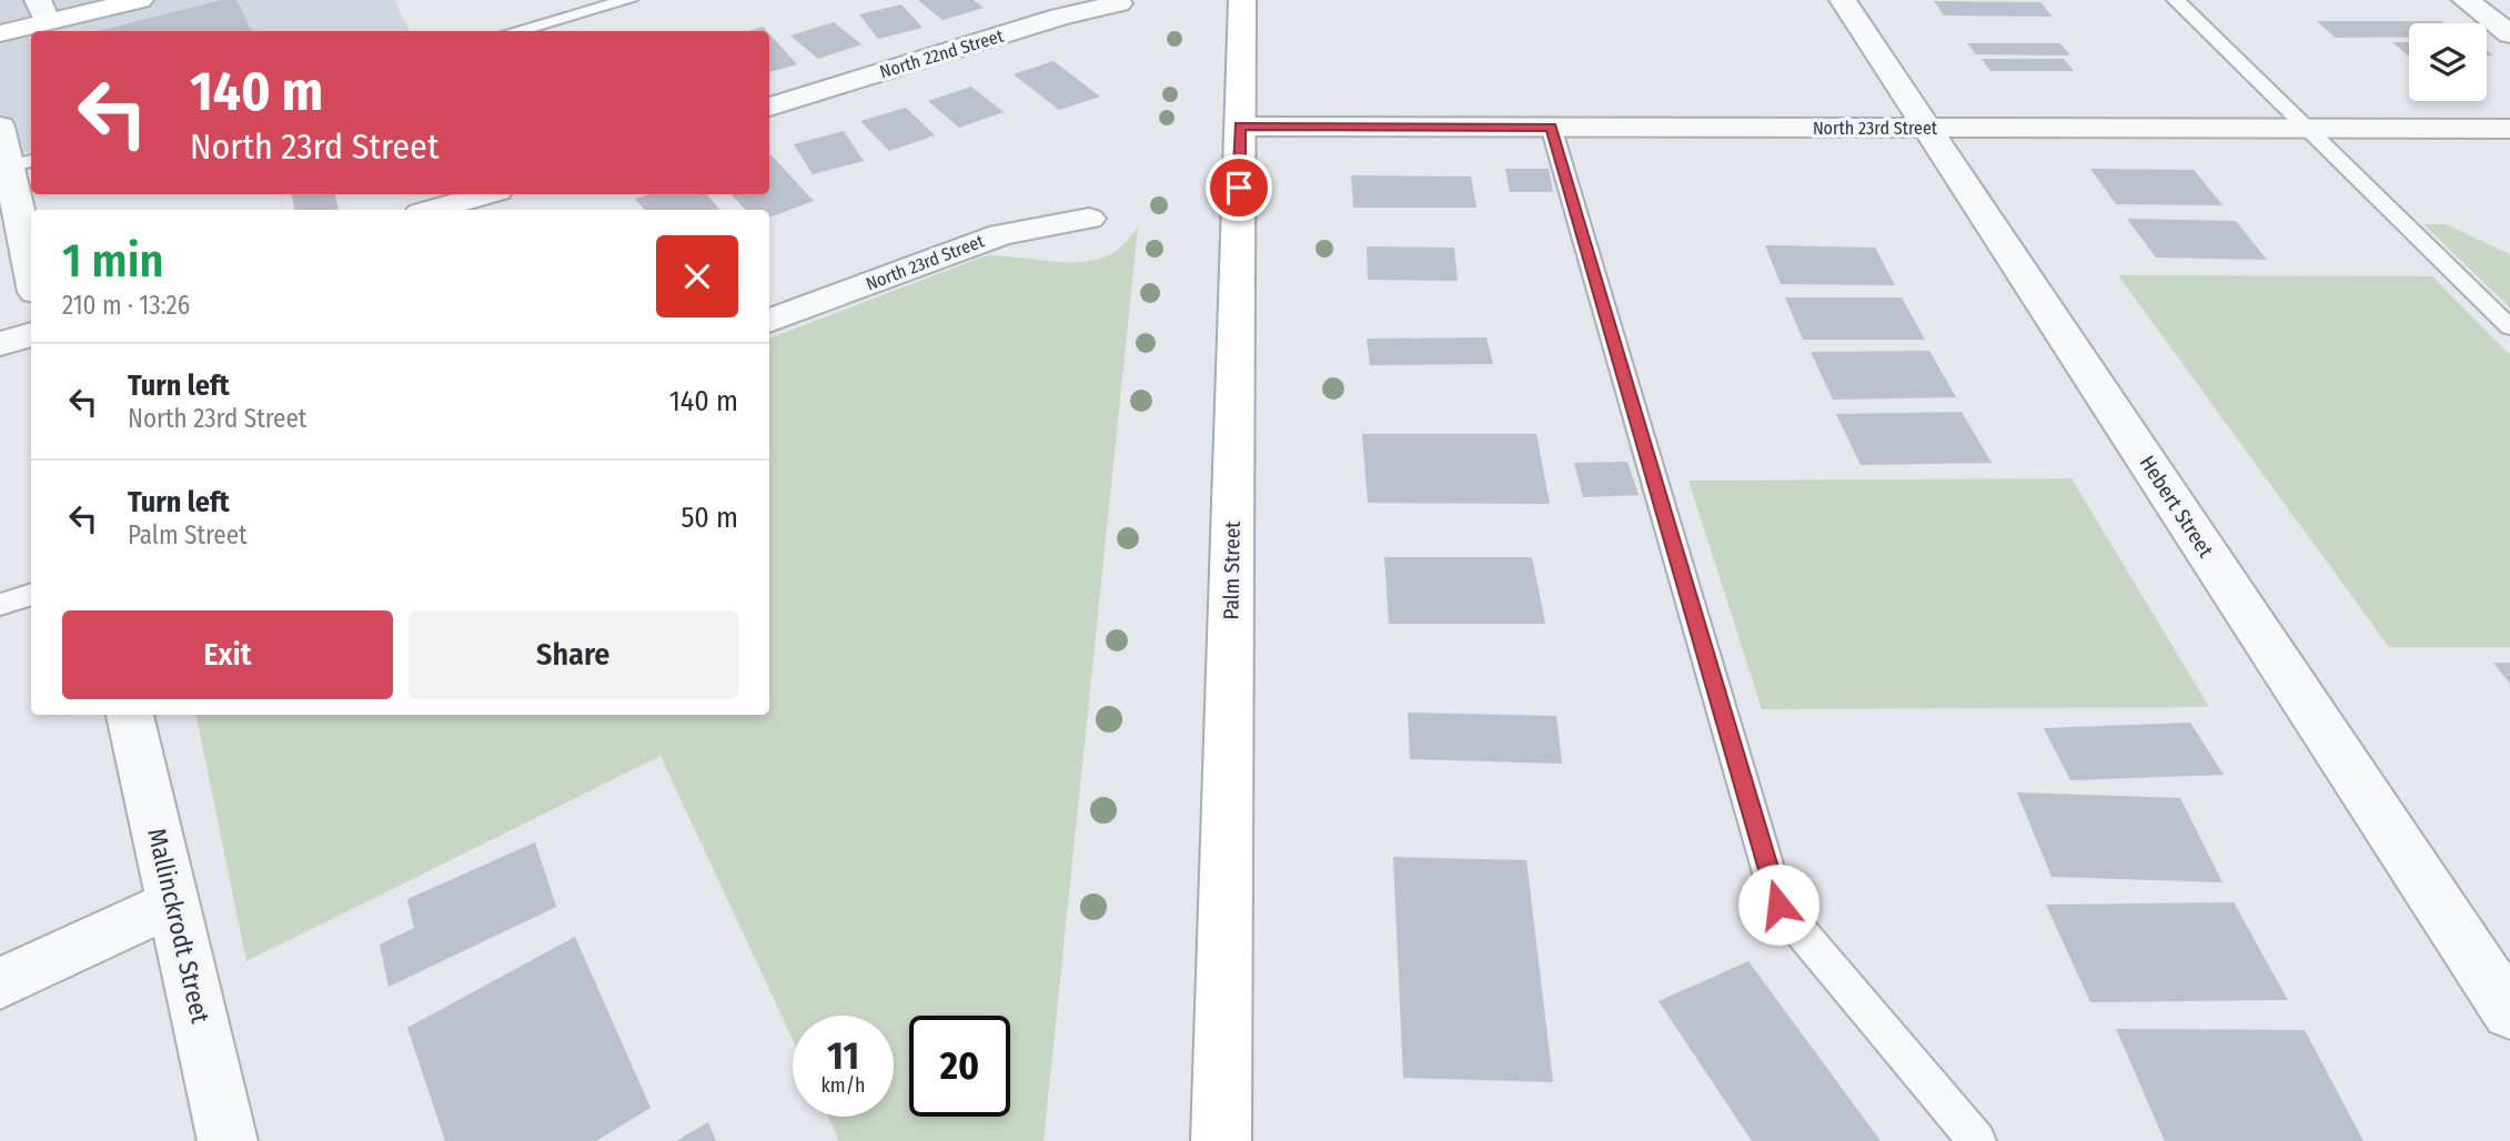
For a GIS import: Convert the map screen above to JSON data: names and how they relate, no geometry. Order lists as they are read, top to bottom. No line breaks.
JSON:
{"streets":{"main road":["Palm Street"],"street":["North 22nd Street","North 23rd Street","Hebert Street","Mallinckrodt Street"]},"crossings":[["North 23rd Street","Hebert Street"],["North 23rd Street","Palm Street"]],"page":{"turn":["140 m","North 23rd Street"],"heading":["1 min","210 m · 13:26"],"list":[{"name":"Turn left","note":"North 23rd Street","value":"140 m"},{"name":"Turn left","note":"Palm Street","value":"50 m"}],"buttons":["Exit","Share"],"speed":"11 km/h","limit":"20"}}
